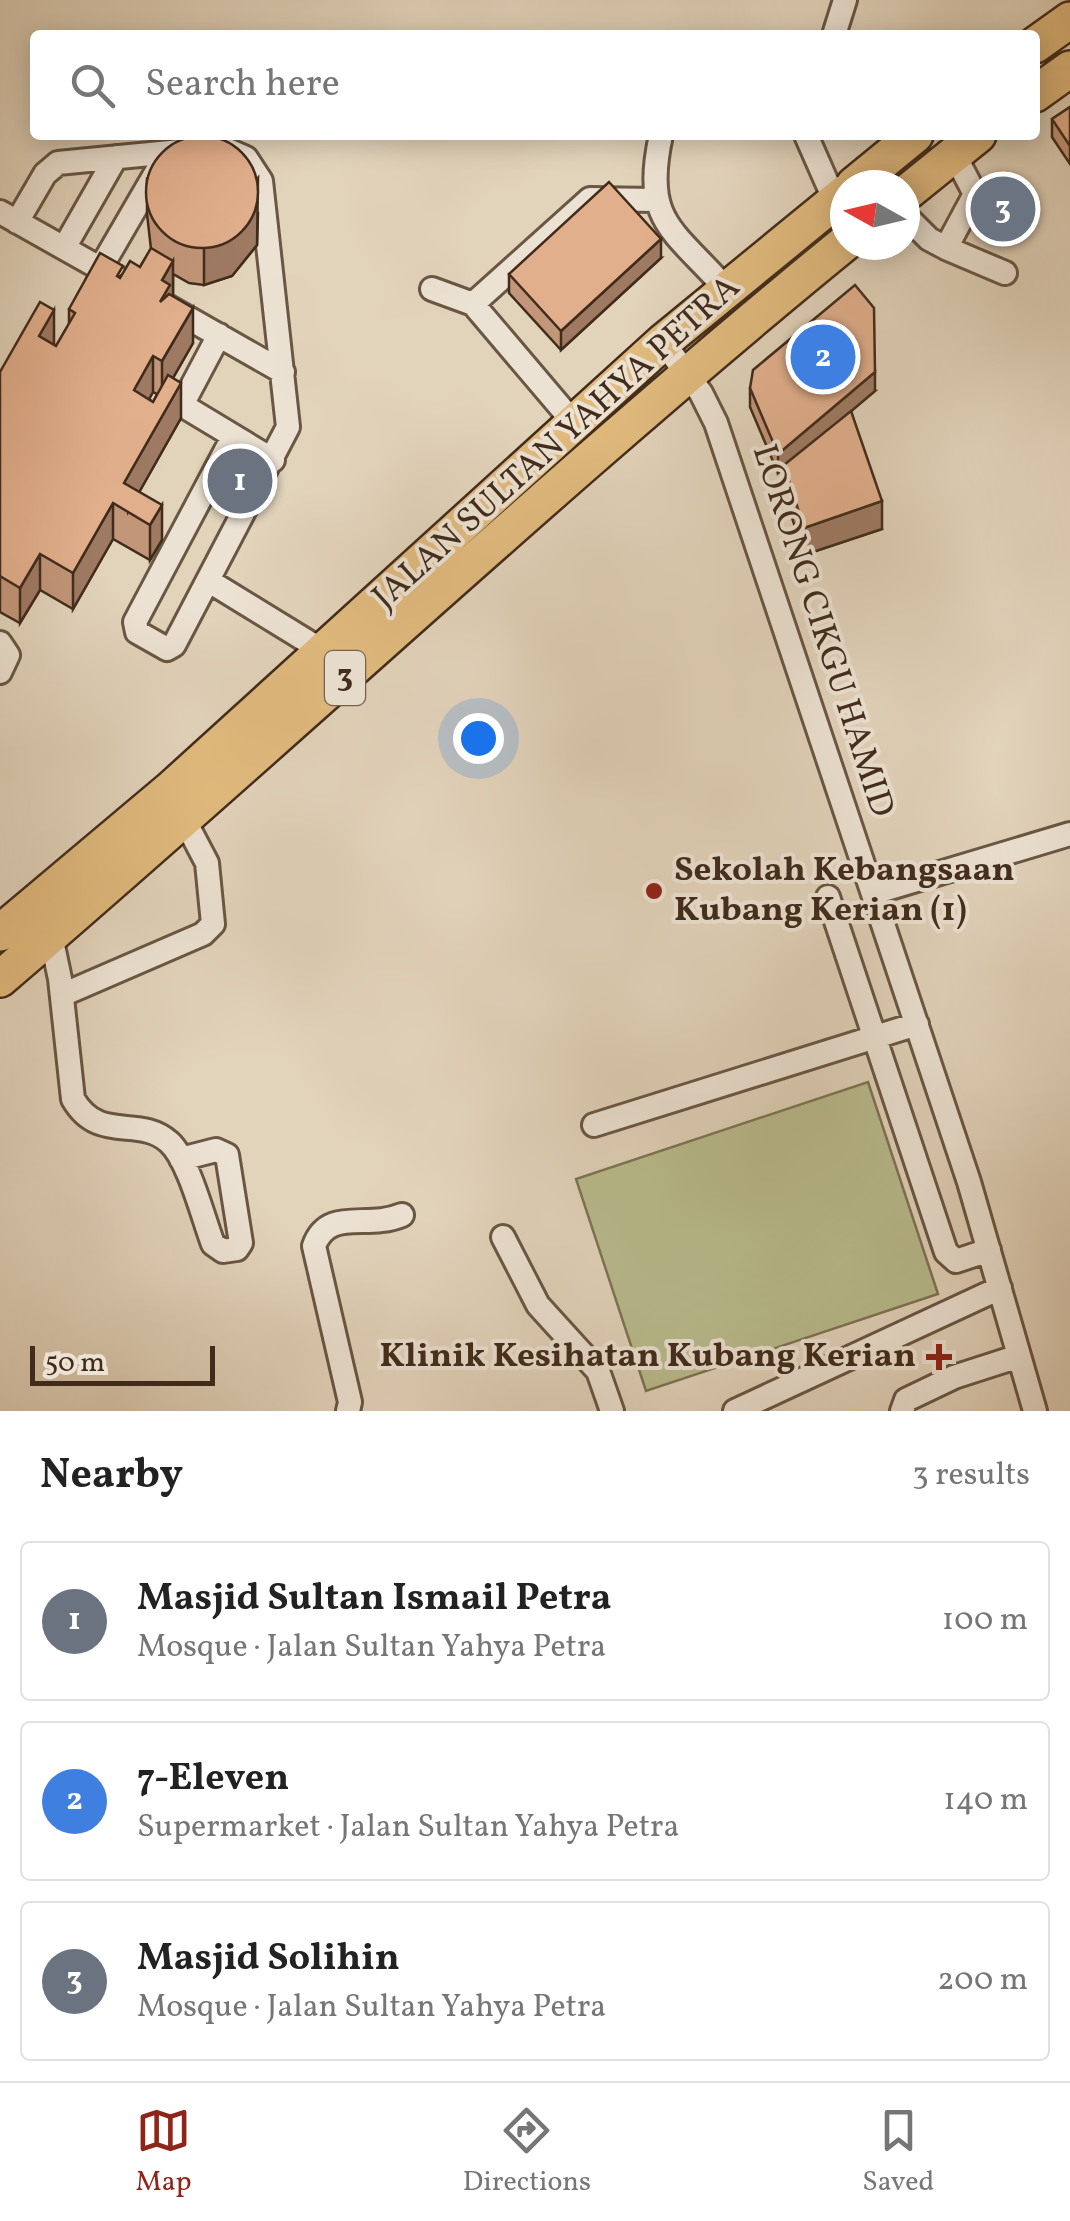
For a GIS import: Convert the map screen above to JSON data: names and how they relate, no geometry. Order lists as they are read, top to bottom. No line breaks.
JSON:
{"streets":{"highway":["JALAN SULTAN YAHYA PETRA","3"],"street":["LORONG CIKGU HAMID"]},"crossings":[["JALAN SULTAN YAHYA PETRA","LORONG CIKGU HAMID"]],"places":{"other":["Sekolah Kebangsaan Kubang Kerian (1)"],"health":["Klinik Kesihatan Kubang Kerian"]},"scale_bar":"50 m","north":"left","page":{"search":"Search here","pins":["3","2","1"],"scale":"50 m","heading":["Nearby","3 results"],"list":[{"mark":"1","name":"Masjid Sultan Ismail Petra","note":"Mosque · Jalan Sultan Yahya Petra","value":"100 m"},{"mark":"2","name":"7-Eleven","note":"Supermarket · Jalan Sultan Yahya Petra","value":"140 m"},{"mark":"3","name":"Masjid Solihin","note":"Mosque · Jalan Sultan Yahya Petra","value":"200 m"}],"nav":["Map","Directions","Saved"]}}
